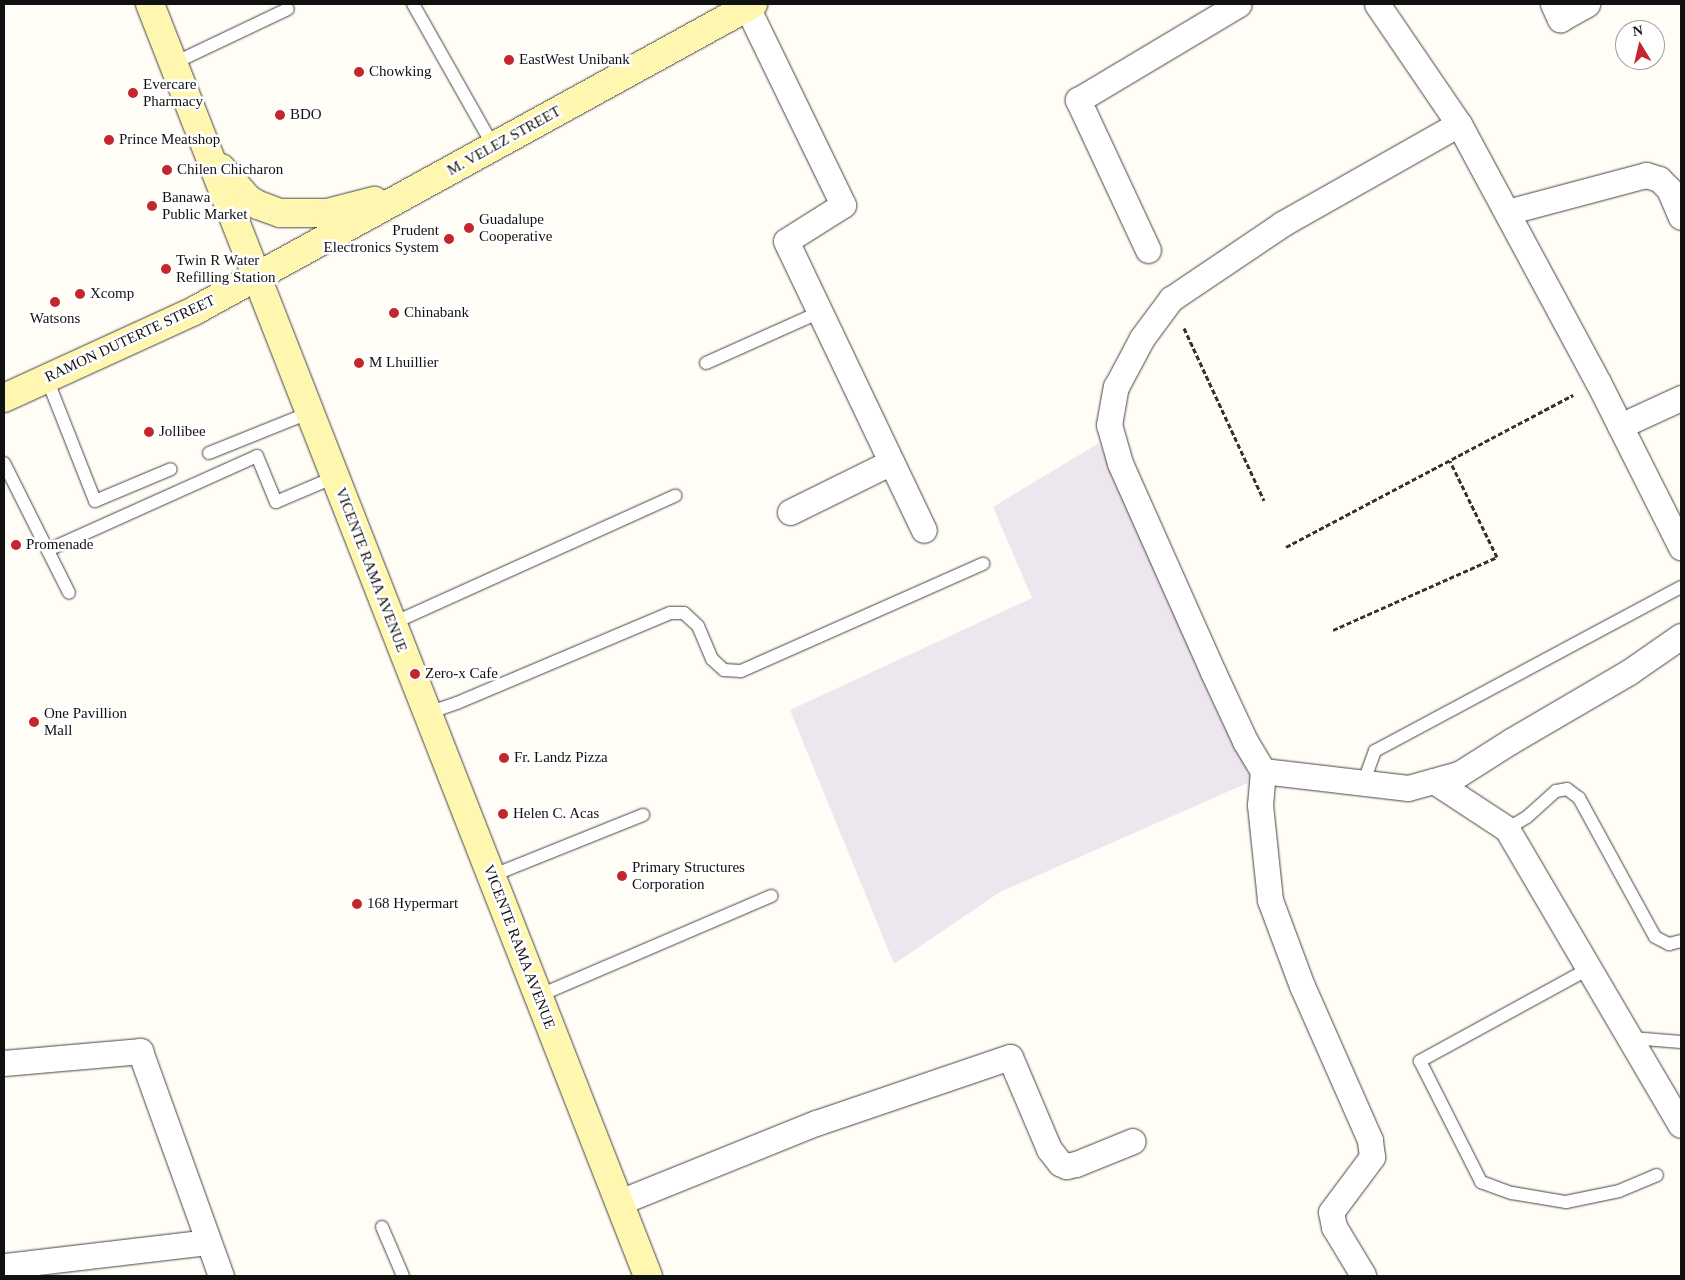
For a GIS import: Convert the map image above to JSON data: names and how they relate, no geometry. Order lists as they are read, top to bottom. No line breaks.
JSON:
{"streets":{"main road":["M. VELEZ STREET","RAMON DUTERTE STREET","VICENTE RAMA AVENUE"]},"crossings":[["M. VELEZ STREET","RAMON DUTERTE STREET"],["M. VELEZ STREET","VICENTE RAMA AVENUE"],["RAMON DUTERTE STREET","VICENTE RAMA AVENUE"]],"places":["EastWest Unibank","Chowking","Evercare Pharmacy","BDO","Prince Meatshop","Chilen Chicharon","Banawa Public Market","Guadalupe Cooperative","Prudent Electronics System","Twin R Water Refilling Station","Xcomp","Watsons","Chinabank","M Lhuillier","Jollibee","Promenade","Zero-x Cafe","One Pavillion Mall","Fr. Landz Pizza","Helen C. Acas","Primary Structures Corporation","168 Hypermart"],"north":"top"}
